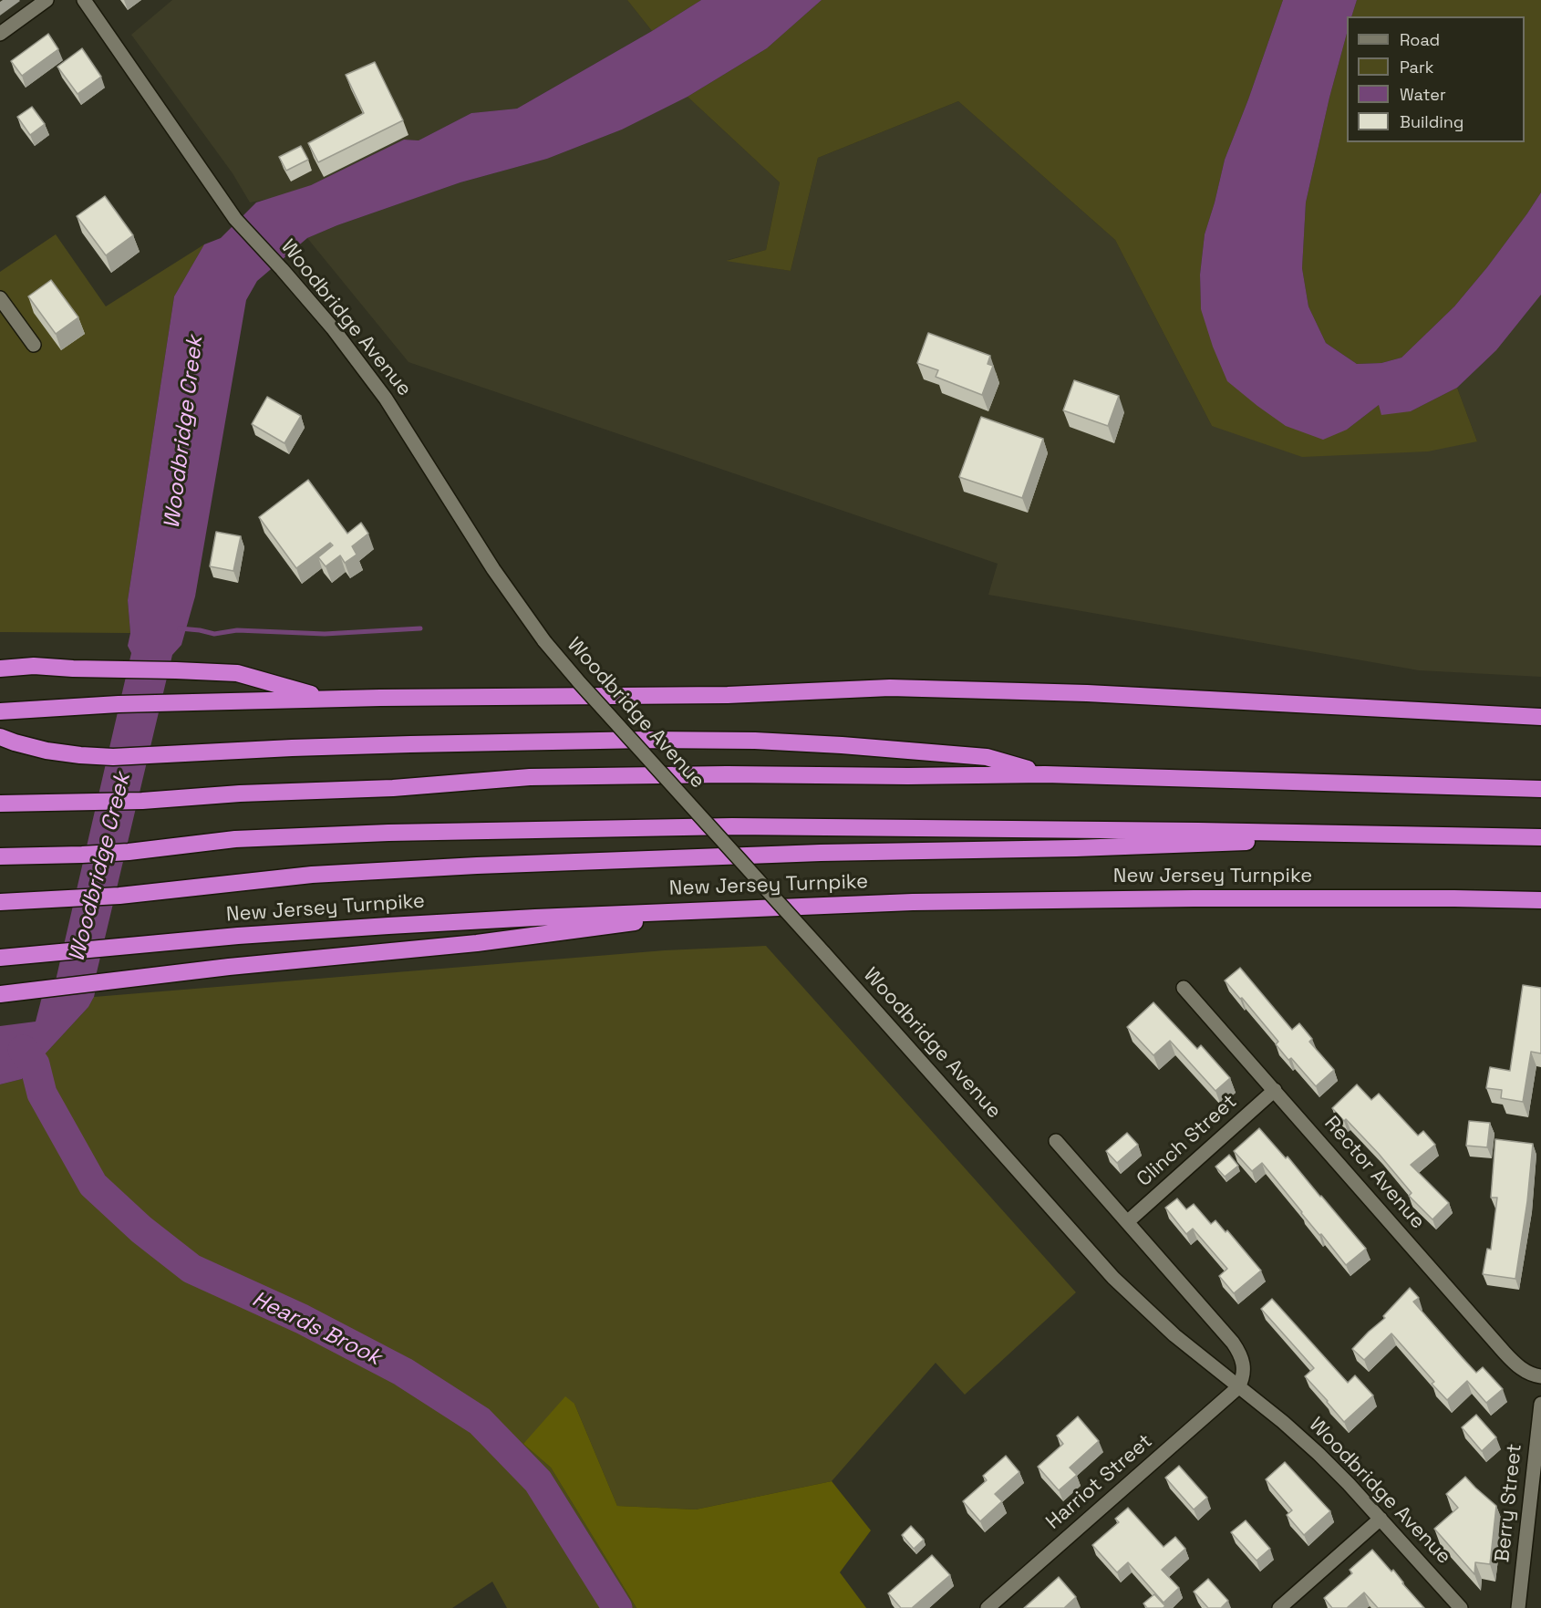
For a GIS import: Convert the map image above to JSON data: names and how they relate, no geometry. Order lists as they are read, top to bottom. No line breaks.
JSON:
{"streets":{"highway":["New Jersey Turnpike"],"street":["Woodbridge Avenue","Clinch Street","Rector Avenue","Harriot Street","Berry Street"]},"crossings":[["Woodbridge Avenue","Harriot Street"],["Clinch Street","Rector Avenue"]],"water":["Woodbridge Creek","Heards Brook"],"legend":["Road","Park","Water","Building"]}
